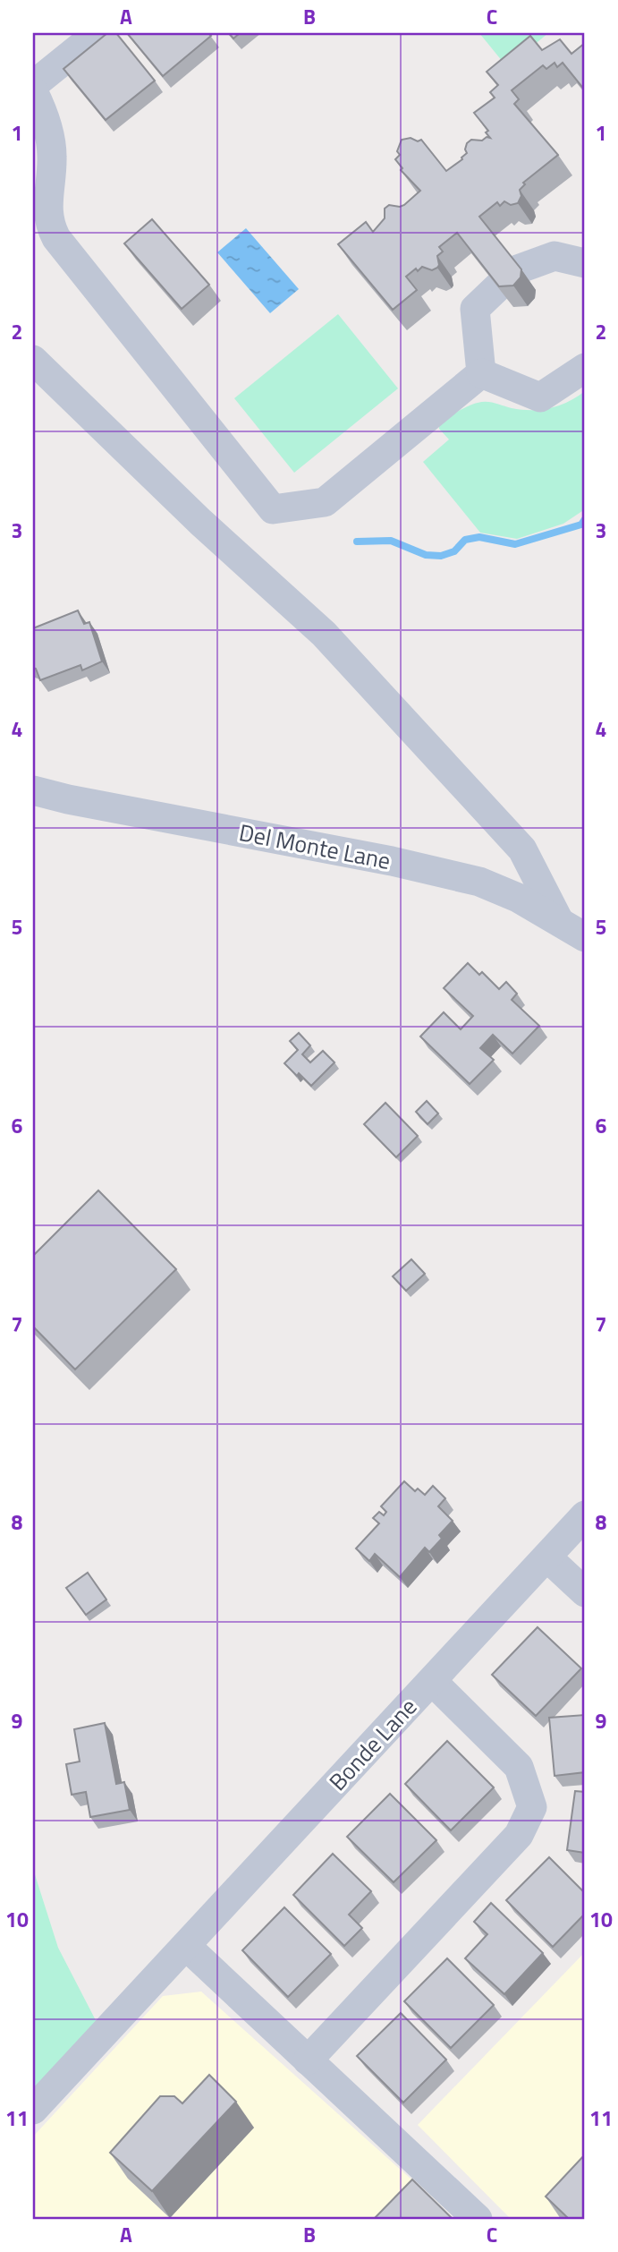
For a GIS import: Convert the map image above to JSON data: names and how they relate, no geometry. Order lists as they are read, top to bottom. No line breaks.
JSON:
{"streets":{"street":["Del Monte Lane","Bonde Lane"]},"grid":{"columns":["A","B","C"],"rows":["1","2","3","4","5","6","7","8","9","10","11"]}}
